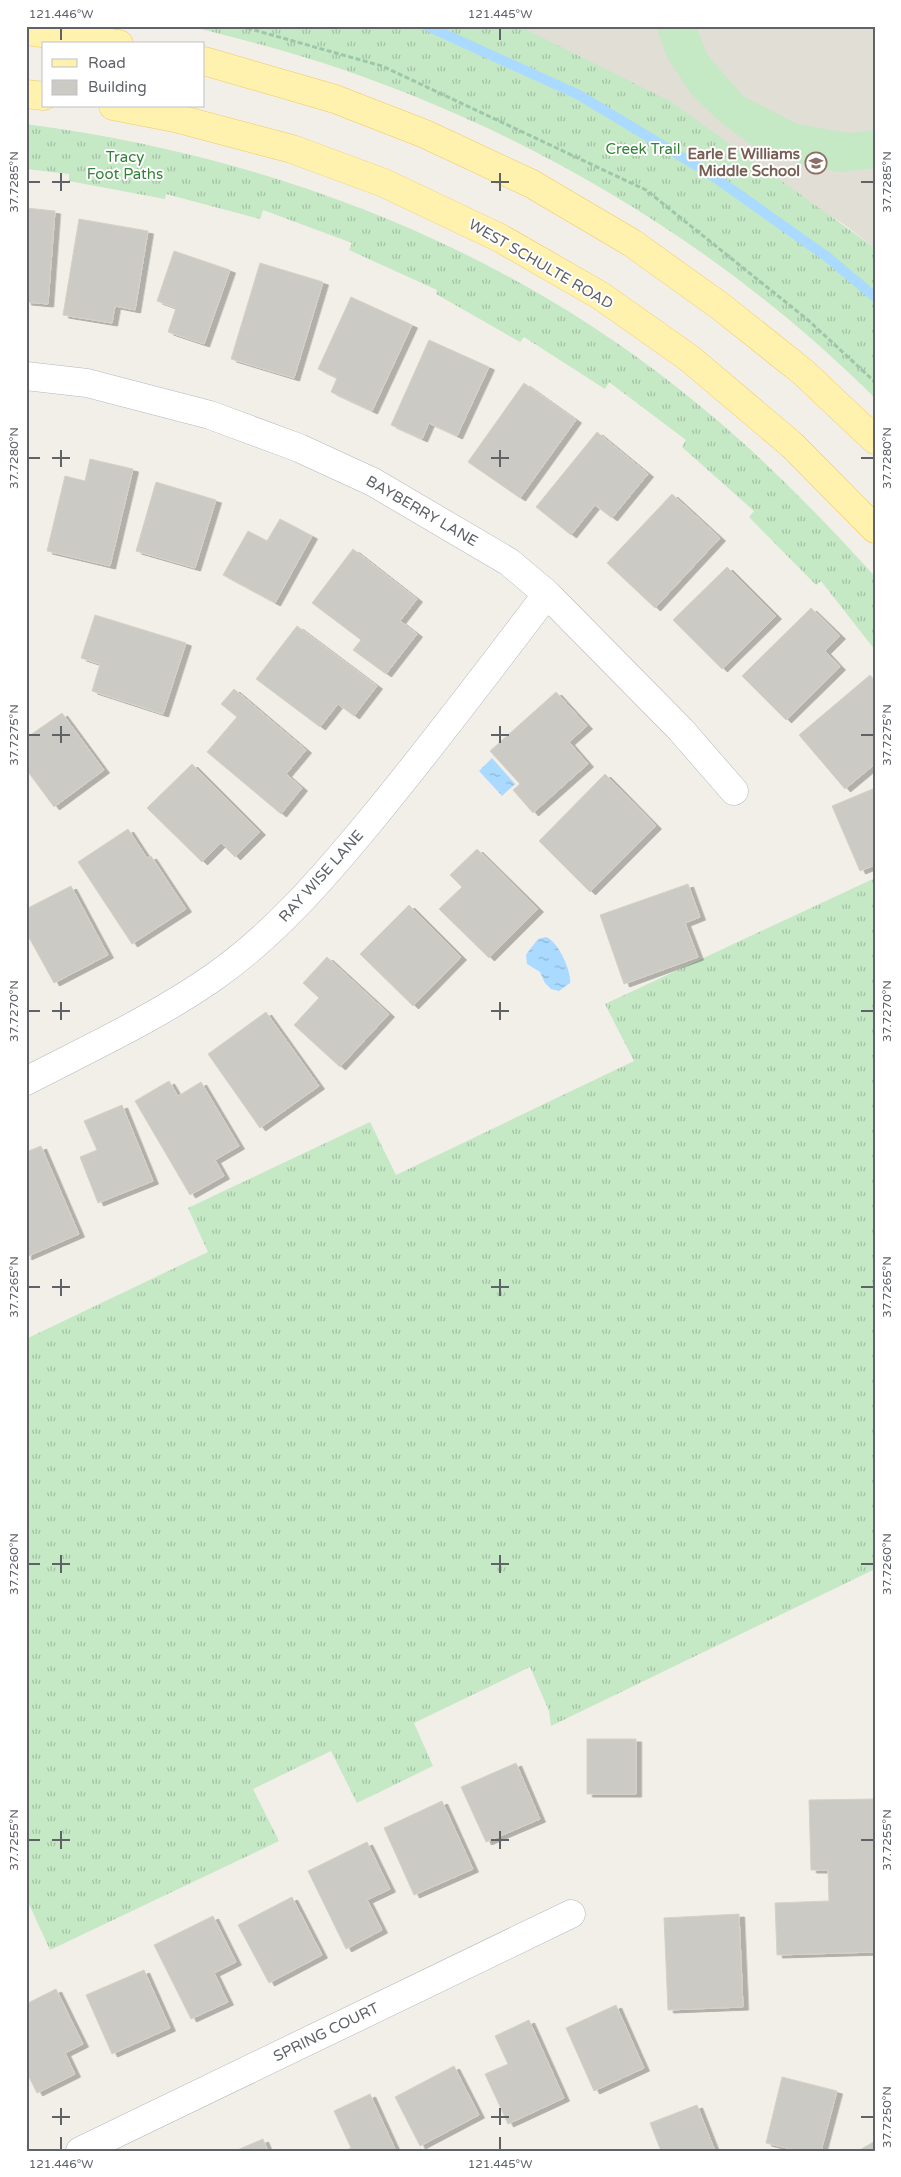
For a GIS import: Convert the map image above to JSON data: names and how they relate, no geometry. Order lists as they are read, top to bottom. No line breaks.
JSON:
{"streets":{"main road":["WEST SCHULTE ROAD"],"street":["BAYBERRY LANE","RAY WISE LANE","SPRING COURT"]},"crossings":[["BAYBERRY LANE","RAY WISE LANE"]],"parks":["Creek Trail","Tracy Foot Paths"],"places":{"school or university":["Earle E Williams Middle School"]},"legend":["Road","Building"],"coordinates":["121.446°W","121.445°W","37.7285°N","37.7280°N","37.7275°N","37.7270°N","37.7265°N","37.7260°N","37.7255°N","37.7250°N"]}
